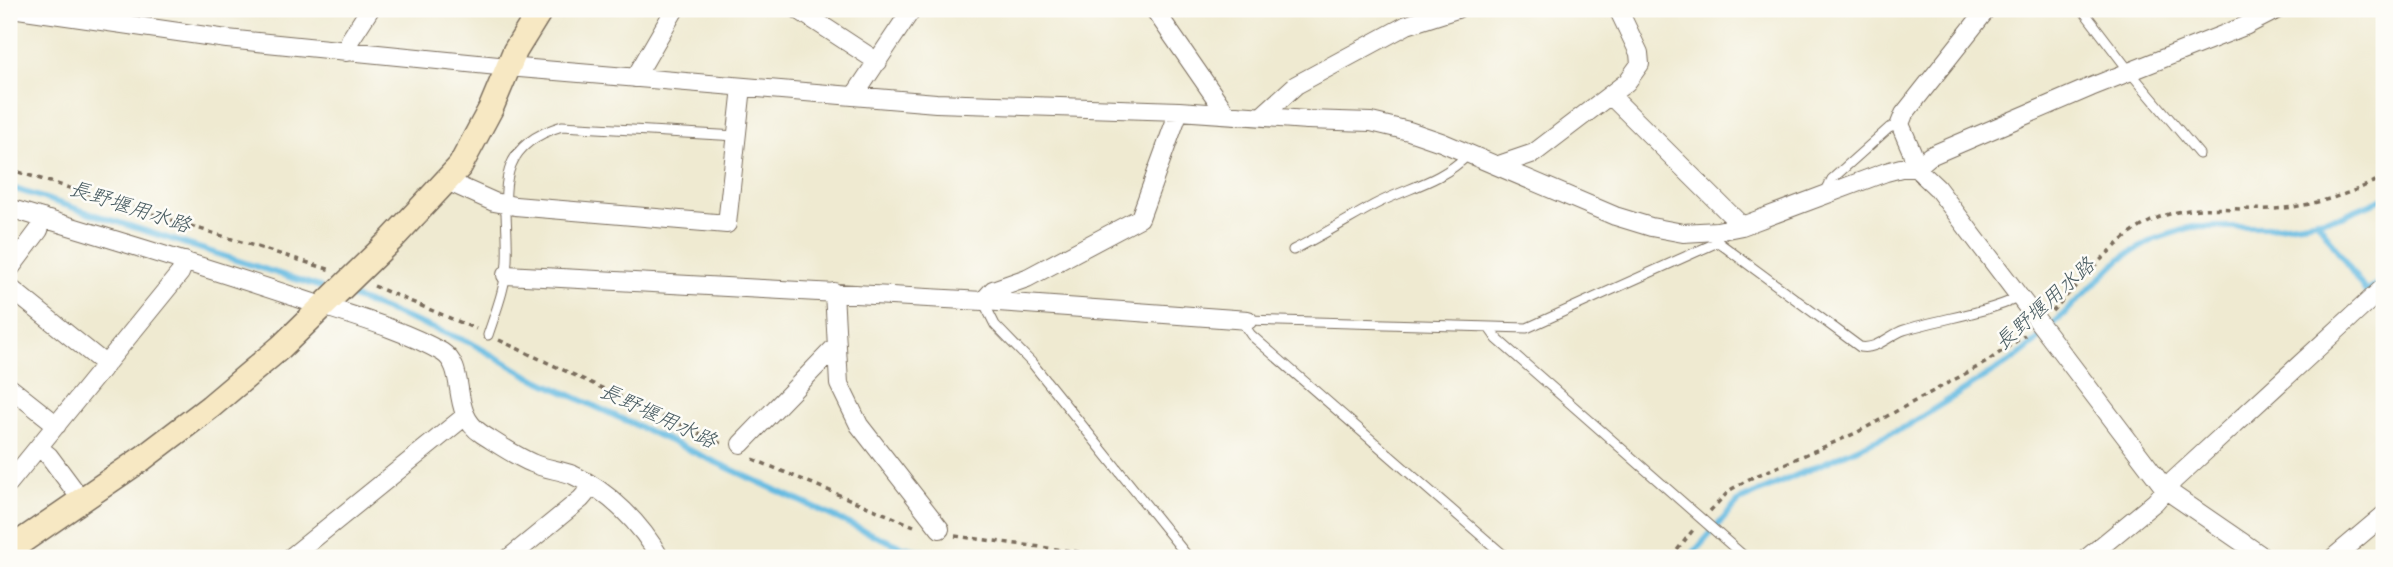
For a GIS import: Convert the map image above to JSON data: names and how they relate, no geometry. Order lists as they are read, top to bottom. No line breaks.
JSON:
{"water":["長野堰用水路"]}
